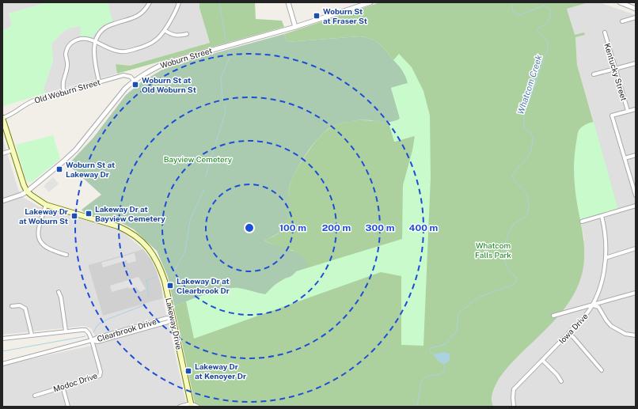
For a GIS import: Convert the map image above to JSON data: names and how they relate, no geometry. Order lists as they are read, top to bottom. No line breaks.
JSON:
{"streets":{"main road":["Lakeway Drive"],"street":["Woburn Street","Kentucky Street","Old Woburn Street","Iowa Drive","Clearbrook Drive","Modoc Drive"]},"crossings":[["Woburn Street","Old Woburn Street"],["Woburn Street","Lakeway Drive"],["Lakeway Drive","Clearbrook Drive"],["Clearbrook Drive","Modoc Drive"]],"water":["Whatcom Creek"],"parks":["Bayview Cemetery","Whatcom Falls Park"],"places":{"transit":["Woburn St at Fraser St","Woburn St at Old Woburn St","Woburn St at Lakeway Dr","Lakeway Dr at Bayview Cemetery","Lakeway Dr at Woburn St","Lakeway Dr at Clearbrook Dr","Lakeway Dr at Kenoyer Dr"]},"rings":["100 m","200 m","300 m","400 m"]}
